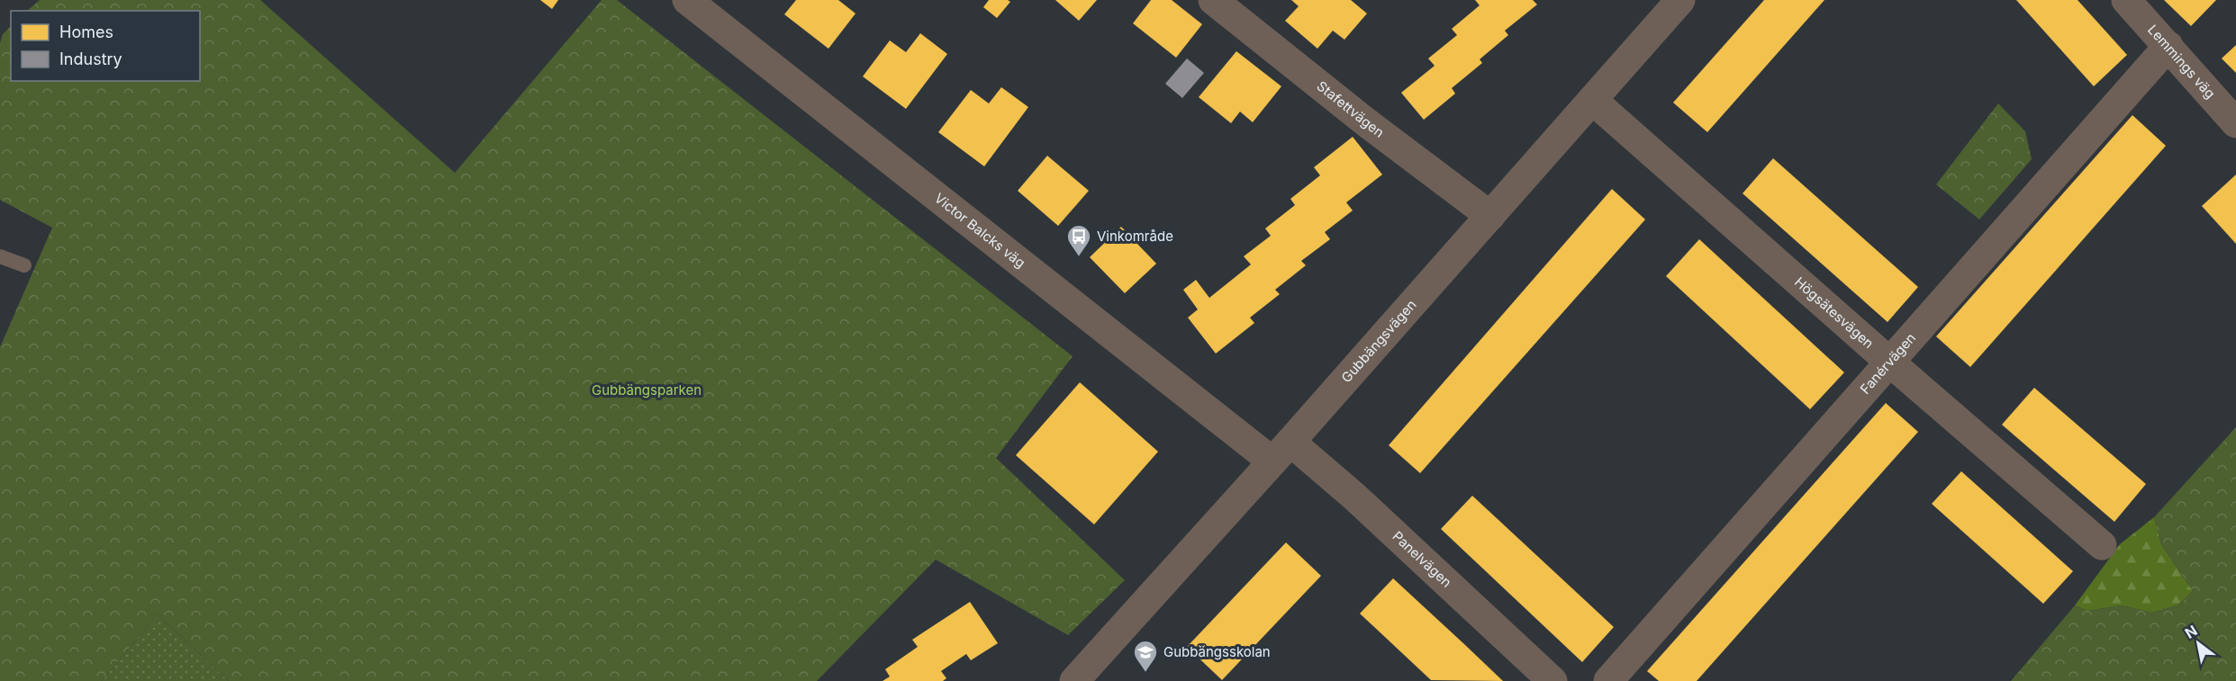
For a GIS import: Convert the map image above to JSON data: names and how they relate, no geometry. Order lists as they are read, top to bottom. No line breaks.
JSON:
{"streets":{"street":["Lemmings väg","Stafettvägen","Victor Balcks väg","Högsätesvägen","Gubbängsvägen","Fanérvägen","Panelvägen"]},"crossings":[["Lemmings väg","Fanérvägen"],["Stafettvägen","Gubbängsvägen"],["Victor Balcks väg","Gubbängsvägen"],["Victor Balcks väg","Panelvägen"],["Högsätesvägen","Gubbängsvägen"],["Högsätesvägen","Fanérvägen"],["Gubbängsvägen","Panelvägen"]],"parks":["Gubbängsparken"],"places":{"bus stop":["Vinkområde"],"school or university":["Gubbängsskolan"]},"legend":["Homes","Industry"],"north":"top left"}
